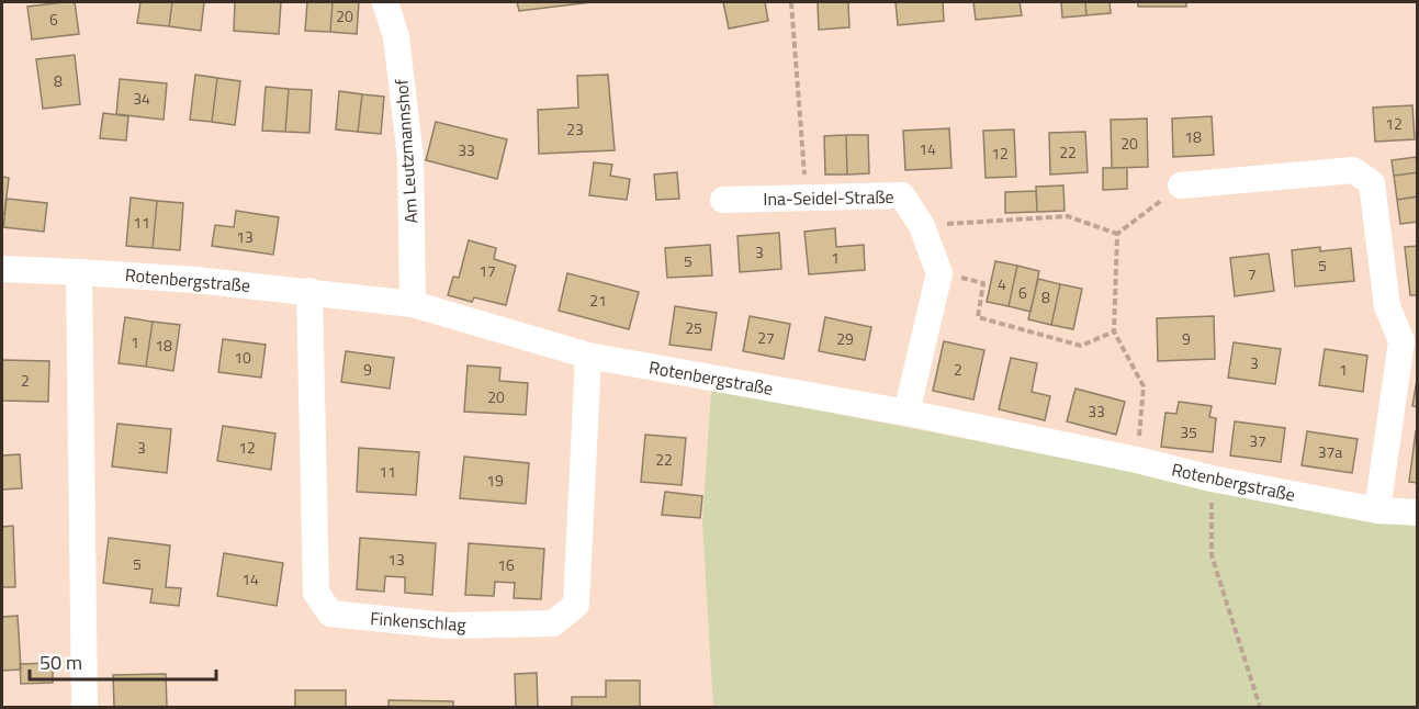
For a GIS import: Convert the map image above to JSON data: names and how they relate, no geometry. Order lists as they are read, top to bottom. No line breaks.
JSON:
{"streets":{"street":["Am Leutzmannshof","Ina-Seidel-Straße","Rotenbergstraße","Finkenschlag"]},"crossings":[["Am Leutzmannshof","Rotenbergstraße"],["Rotenbergstraße","Finkenschlag"]],"house_numbers":["20","6","8","34","12","23","18","20","14","33","22","12","11","13","3","1","5","5","17","7","4","6","8","21","25","27","29","9","1","18","10","3","9","2","1","2","20","33","35","37","3","12","37a","22","11","19","13","5","16","14"],"scale_bar":"50 m"}
